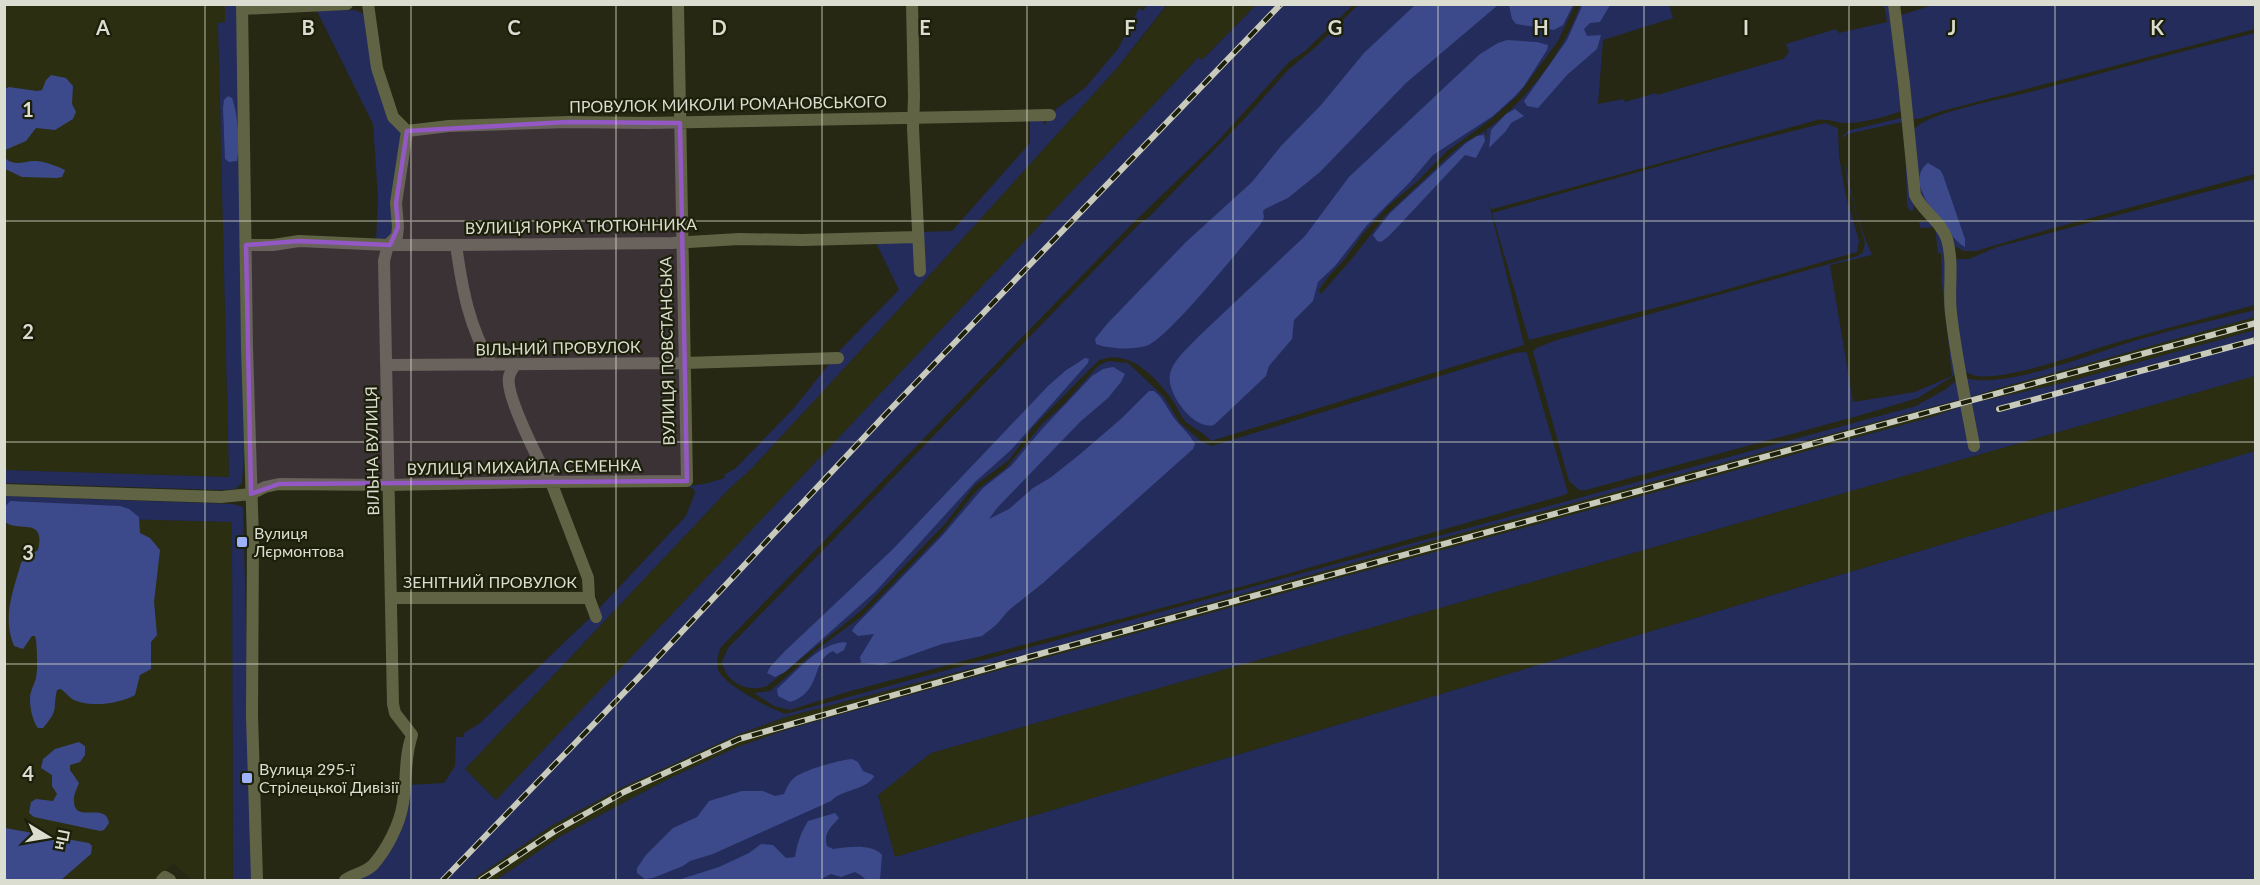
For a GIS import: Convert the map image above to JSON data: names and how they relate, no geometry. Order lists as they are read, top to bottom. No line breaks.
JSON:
{"streets":{"street":["ПРОВУЛОК МИКОЛИ РОМАНОВСЬКОГО","ВУЛИЦЯ ЮРКА ТЮТЮННИКА","ВІЛЬНИЙ ПРОВУЛОК","ВУЛИЦЯ ПОВСТАНСЬКА","ВІЛЬНА ВУЛИЦЯ","ВУЛИЦЯ МИХАЙЛА СЕМЕНКА","ЗЕНІТНИЙ ПРОВУЛОК"]},"crossings":[["ПРОВУЛОК МИКОЛИ РОМАНОВСЬКОГО","ВУЛИЦЯ ПОВСТАНСЬКА"],["ПРОВУЛОК МИКОЛИ РОМАНОВСЬКОГО","ВІЛЬНА ВУЛИЦЯ"],["ВУЛИЦЯ ЮРКА ТЮТЮННИКА","ВУЛИЦЯ ПОВСТАНСЬКА"],["ВУЛИЦЯ ЮРКА ТЮТЮННИКА","ВІЛЬНА ВУЛИЦЯ"],["ВІЛЬНИЙ ПРОВУЛОК","ВУЛИЦЯ ПОВСТАНСЬКА"],["ВІЛЬНИЙ ПРОВУЛОК","ВІЛЬНА ВУЛИЦЯ"],["ВУЛИЦЯ ПОВСТАНСЬКА","ВУЛИЦЯ МИХАЙЛА СЕМЕНКА"],["ВІЛЬНА ВУЛИЦЯ","ВУЛИЦЯ МИХАЙЛА СЕМЕНКА"],["ВІЛЬНА ВУЛИЦЯ","ЗЕНІТНИЙ ПРОВУЛОК"]],"places":{"transit":["Вулиця Лєрмонтова","Вулиця 295-ї Стрілецької Дивізії"]},"north":"right","grid":{"columns":["A","B","C","D","E","F","G","H","I","J","K"],"rows":["1","2","3","4"]}}
